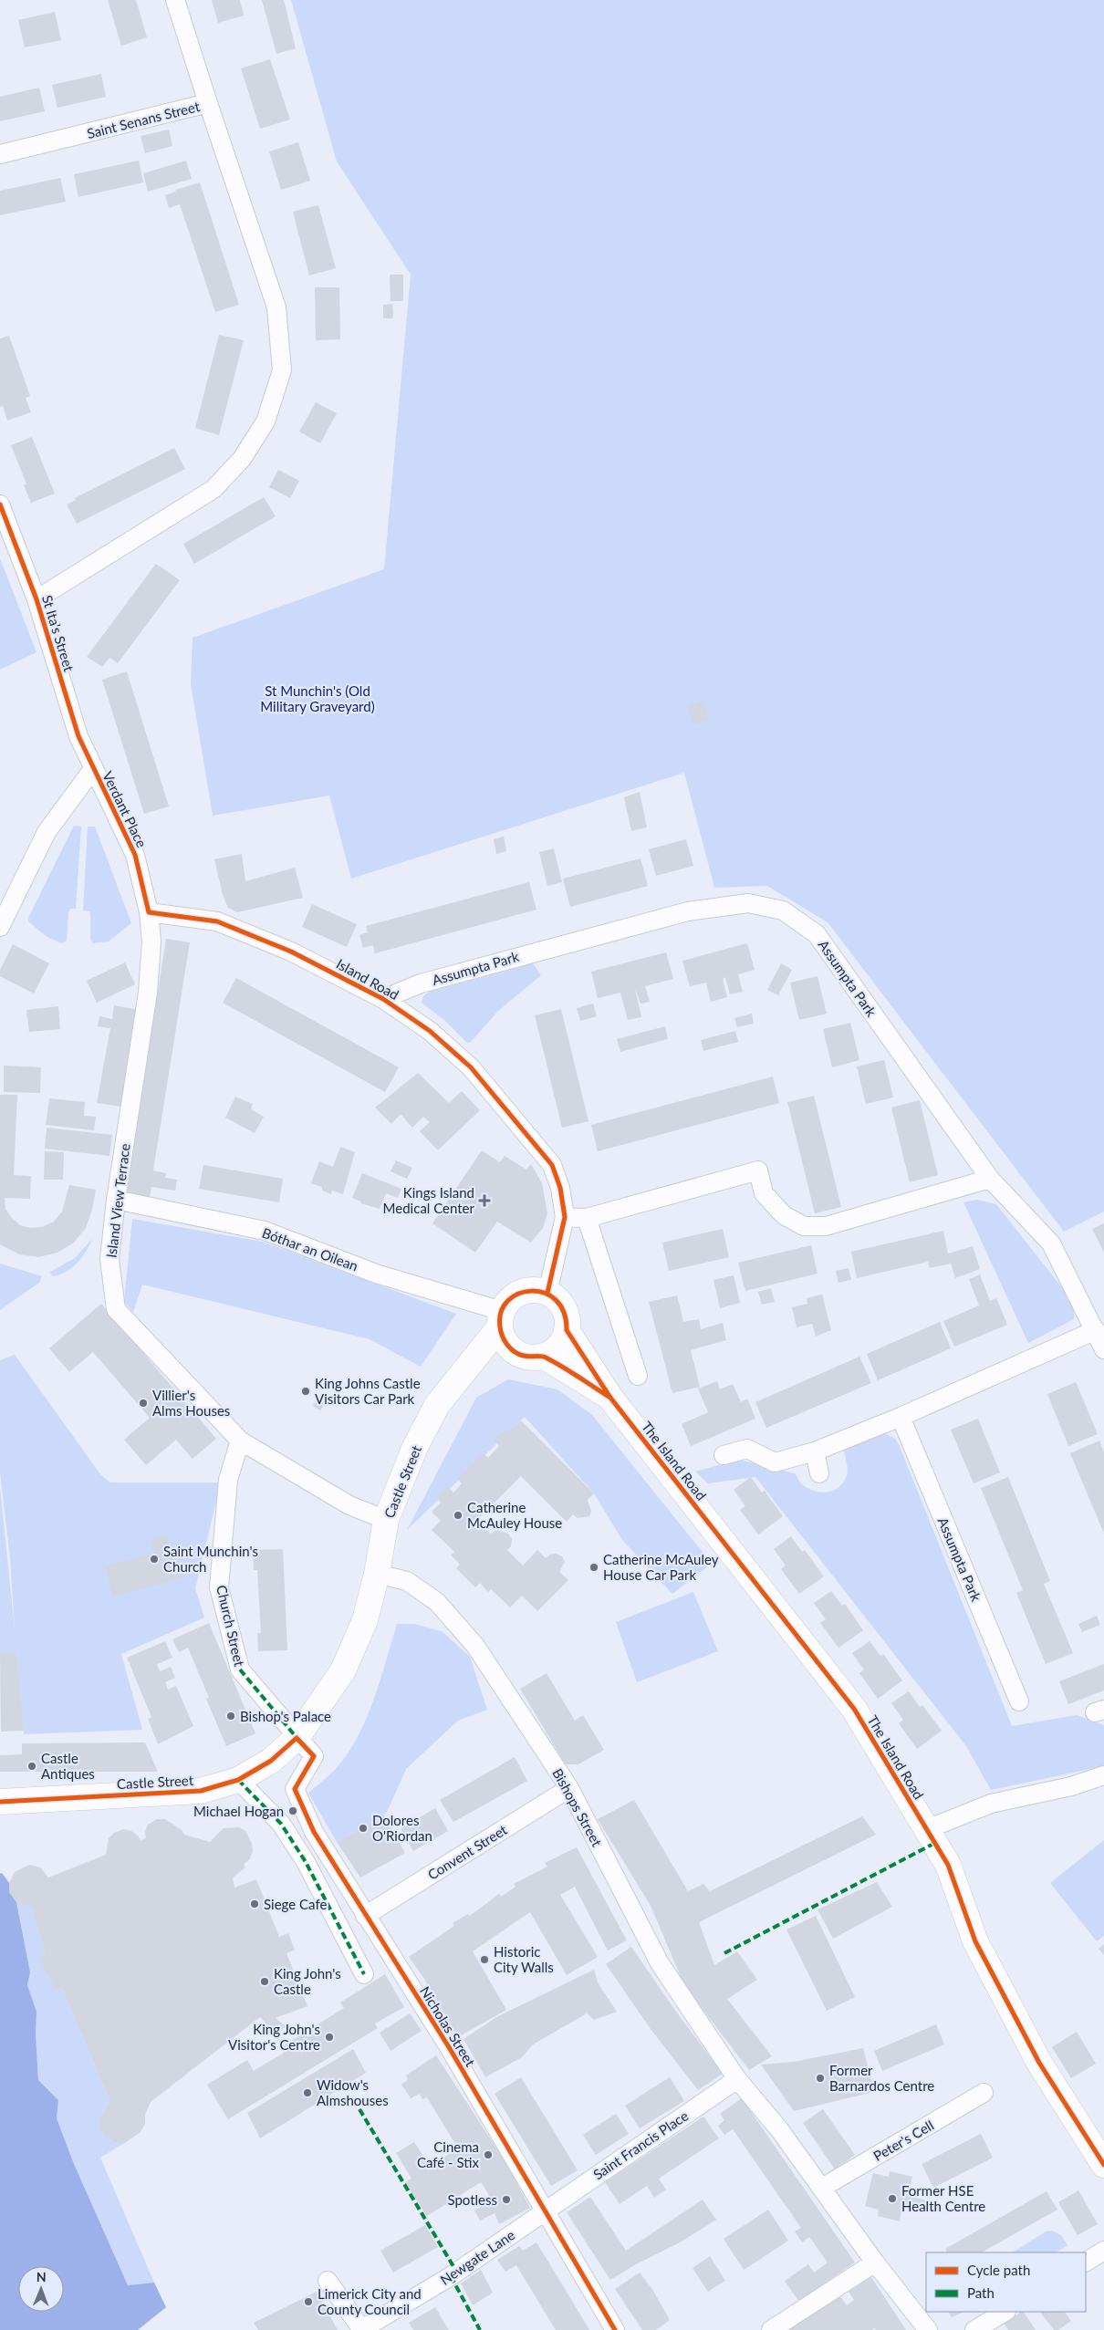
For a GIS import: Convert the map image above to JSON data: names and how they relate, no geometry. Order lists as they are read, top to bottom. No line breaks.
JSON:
{"streets":{"main road":["The Island Road","Castle Street"],"street":["Saint Senans Street","St Ita's Street","Verdant Place","Assumpta Park","Island Road","Island View Terrace","Bóthar an Oilean","Church Street","Bishops Street","Convent Street","Nicholas Street","Peter's Cell","Saint Francis Place","Newgate Lane"]},"crossings":[["St Ita's Street","Verdant Place"],["Verdant Place","Island Road"],["Verdant Place","Island View Terrace"],["Assumpta Park","Island Road"],["Island Road","Island View Terrace"],["Island Road","Bóthar an Oilean"],["Island Road","The Island Road"],["Island Road","Castle Street"],["Island View Terrace","Bóthar an Oilean"],["Island View Terrace","Castle Street"],["Island View Terrace","Church Street"],["Bóthar an Oilean","The Island Road"],["Bóthar an Oilean","Castle Street"],["The Island Road","Castle Street"],["Castle Street","Church Street"],["Castle Street","Bishops Street"],["Castle Street","Nicholas Street"],["Church Street","Nicholas Street"],["Bishops Street","Convent Street"],["Bishops Street","Peter's Cell"],["Bishops Street","Saint Francis Place"],["Convent Street","Nicholas Street"],["Nicholas Street","Saint Francis Place"],["Nicholas Street","Newgate Lane"],["Saint Francis Place","Newgate Lane"]],"parks":["St Munchin's (Old Military Graveyard)"],"places":{"health":["Kings Island Medical Center"],"other":["King Johns Castle Visitors Car Park","Villier's Alms Houses","Catherine McAuley House","Saint Munchin's Church","Catherine McAuley House Car Park","Bishop's Palace","Castle Antiques","Michael Hogan","Dolores O'Riordan","Siege Cafe","Historic City Walls","King John's Castle","King John's Visitor's Centre","Former Barnardos Centre","Widow's Almshouses","Cinema Café - Stix","Former HSE Health Centre","Spotless","Limerick City and County Council"]},"legend":["Cycle path","Path"],"north":"top"}
